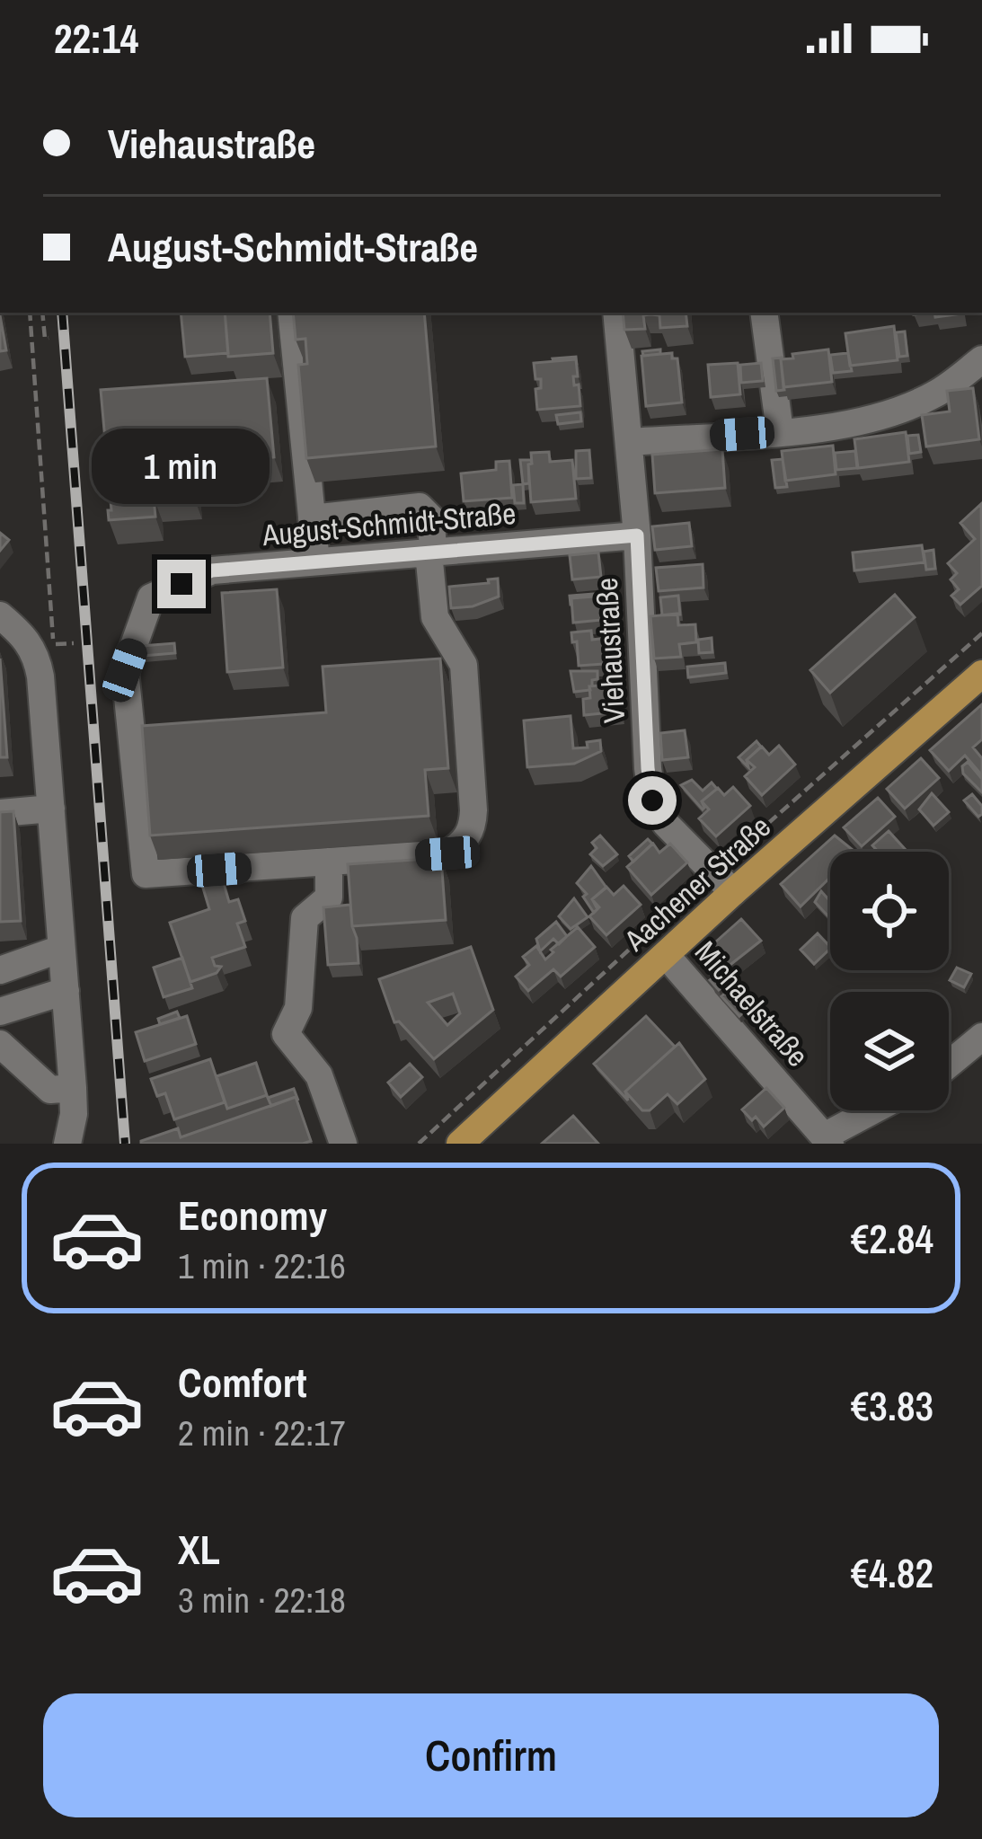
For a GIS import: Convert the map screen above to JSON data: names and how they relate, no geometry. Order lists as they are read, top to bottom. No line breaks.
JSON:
{"streets":{"main road":["Aachener Straße"],"street":["August-Schmidt-Straße","Viehaustraße","Michaelstraße"]},"crossings":[["August-Schmidt-Straße","Viehaustraße"],["Viehaustraße","Aachener Straße"],["Aachener Straße","Michaelstraße"]],"page":{"status":"22:14","banner":["Viehaustraße","August-Schmidt-Straße"],"bubble":"1 min","list":[{"name":"Economy","note":"1 min · 22:16","value":"€2.84"},{"name":"Comfort","note":"2 min · 22:17","value":"€3.83"},{"name":"XL","note":"3 min · 22:18","value":"€4.82"}],"buttons":"Confirm"}}
